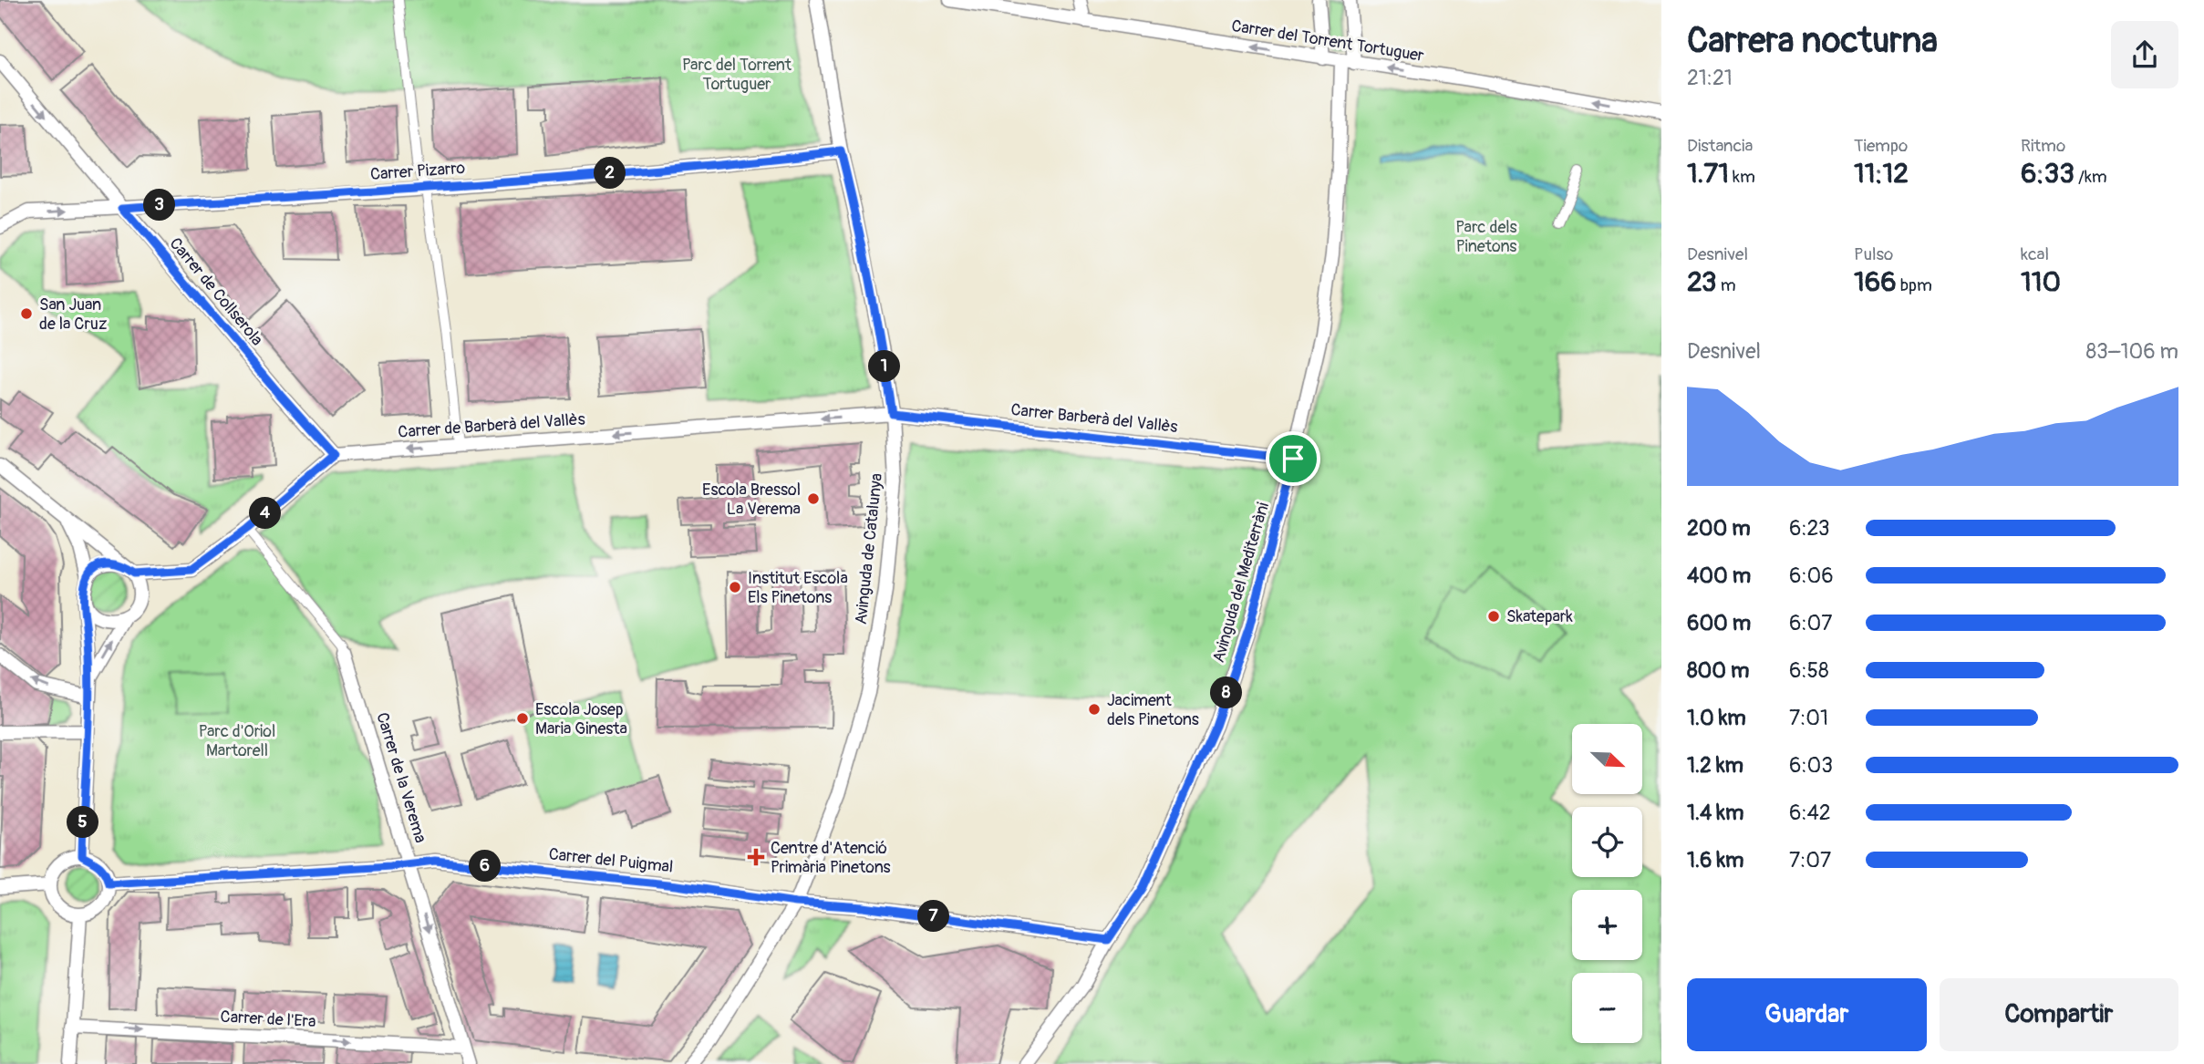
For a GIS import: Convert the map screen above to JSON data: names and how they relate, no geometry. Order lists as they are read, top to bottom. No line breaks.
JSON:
{"streets":{"street":["Carrer del Torrent Tortuguer","Carrer Pizarro","Carrer de Collserola","Carrer Barberà del Vallès","Carrer de Barberà del Vallès","Avinguda de Catalunya","Avinguda del Mediterràni","Carrer de la Verema","Carrer del Puigmal","Carrer de l'Era"]},"crossings":[["Carrer del Torrent Tortuguer","Avinguda del Mediterràni"],["Carrer Pizarro","Carrer de Collserola"],["Carrer Pizarro","Avinguda de Catalunya"],["Carrer de Collserola","Carrer de Barberà del Vallès"],["Carrer Barberà del Vallès","Carrer de Barberà del Vallès"],["Carrer Barberà del Vallès","Avinguda de Catalunya"],["Carrer Barberà del Vallès","Avinguda del Mediterràni"],["Carrer de Barberà del Vallès","Avinguda de Catalunya"],["Avinguda de Catalunya","Carrer del Puigmal"],["Avinguda del Mediterràni","Carrer del Puigmal"],["Carrer de la Verema","Carrer del Puigmal"],["Carrer de la Verema","Carrer de l'Era"]],"one_way":["Carrer del Torrent Tortuguer","Carrer de Collserola","Carrer de Barberà del Vallès","Carrer de l'Era"],"parks":["Parc del Torrent Tortuguer","Parc dels Pinetons","Parc d'Oriol Martorell"],"places":{"other":["San Juan de la Cruz","Escola Bressol La Verema","Institut Escola Els Pinetons","Skatepark","Jaciment dels Pinetons","Escola Josep Maria Ginesta"],"health":["Centre d'Atenció Primària Pinetons"]},"north":"bottom right","page":{"heading":["Carrera nocturna","21:21"],"stats":[["Distancia","1.71 km"],["Tiempo","11:12"],["Ritmo","6:33 /km"],["Desnivel","23 m"],["Pulso","166 bpm"],["kcal","110"]],"pins":["2","3","1","4","8","5","6","7"],"chart":["Desnivel","83–106 m"],"list":[{"name":"200 m","note":"6:23"},{"name":"400 m","note":"6:06"},{"name":"600 m","note":"6:07"},{"name":"800 m","note":"6:58"},{"name":"1.0 km","note":"7:01"},{"name":"1.2 km","note":"6:03"},{"name":"1.4 km","note":"6:42"},{"name":"1.6 km","note":"7:07"}],"map_buttons":["+","−"],"buttons":["Guardar","Compartir"]}}
